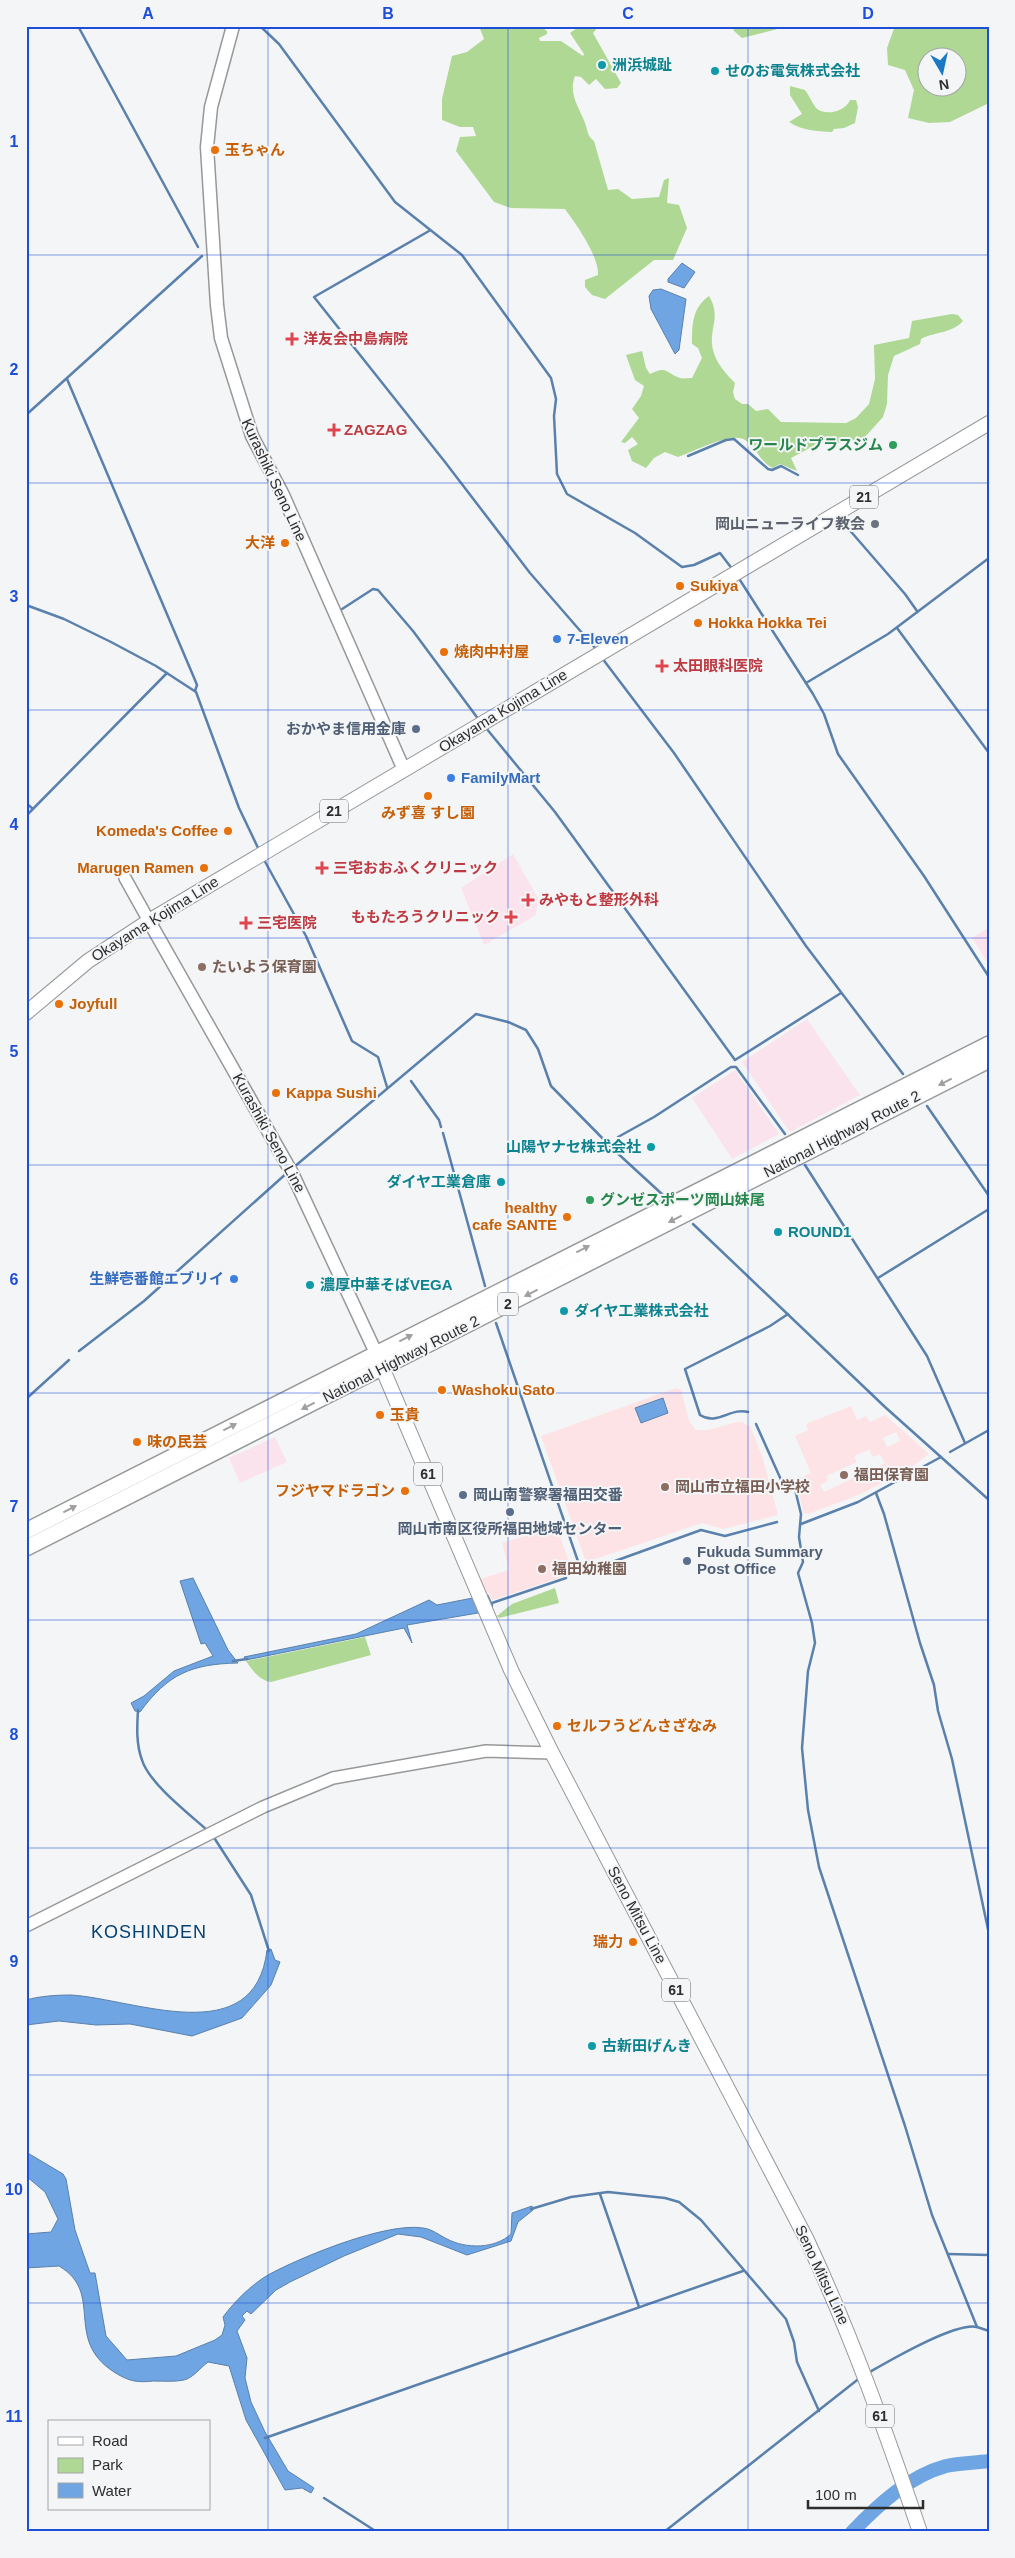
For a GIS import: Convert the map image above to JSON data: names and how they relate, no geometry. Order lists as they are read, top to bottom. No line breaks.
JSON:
{"streets":{"highway":["National Highway Route 2","2"],"main road":["Kurashiki Seno Line","21","Okayama Kojima Line","61","Seno Mitsu Line"]},"crossings":[["Kurashiki Seno Line","Okayama Kojima Line"],["Kurashiki Seno Line","National Highway Route 2"],["Kurashiki Seno Line","Seno Mitsu Line"],["National Highway Route 2","Seno Mitsu Line"]],"districts":["KOSHINDEN"],"places":{"other":["洲浜城趾","せのお電気株式会社","玉ちゃん","ワールドプラスジム","岡山ニューライフ教会","大洋","Sukiya","Hokka Hokka Tei","7-Eleven","焼肉中村屋","おかやま信用金庫","FamilyMart","みず喜 すし園","Komeda's Coffee","Marugen Ramen","たいよう保育園","Joyfull","Kappa Sushi","山陽ヤナセ株式会社","ダイヤ工業倉庫","グンゼスポーツ岡山妹尾","healthy cafe SANTE","ROUND1","生鮮壱番館エブリイ","濃厚中華そばVEGA","ダイヤ工業株式会社","Washoku Sato","玉貴","味の民芸","福田保育園","岡山市立福田小学校","フジヤマドラゴン","岡山南警察署福田交番","岡山市南区役所福田地域センター","Fukuda Summary Post Office","福田幼稚園","セルフうどんさざなみ","瑞力","古新田げんき"],"health":["洋友会中島病院","ZAGZAG","太田眼科医院","三宅おおふくクリニック","みやもと整形外科","ももたろうクリニック","三宅医院"]},"legend":["Road","Park","Water"],"scale_bar":"100 m","north":"bottom","grid":{"columns":["A","B","C","D"],"rows":["1","2","3","4","5","6","7","8","9","10","11"]}}
